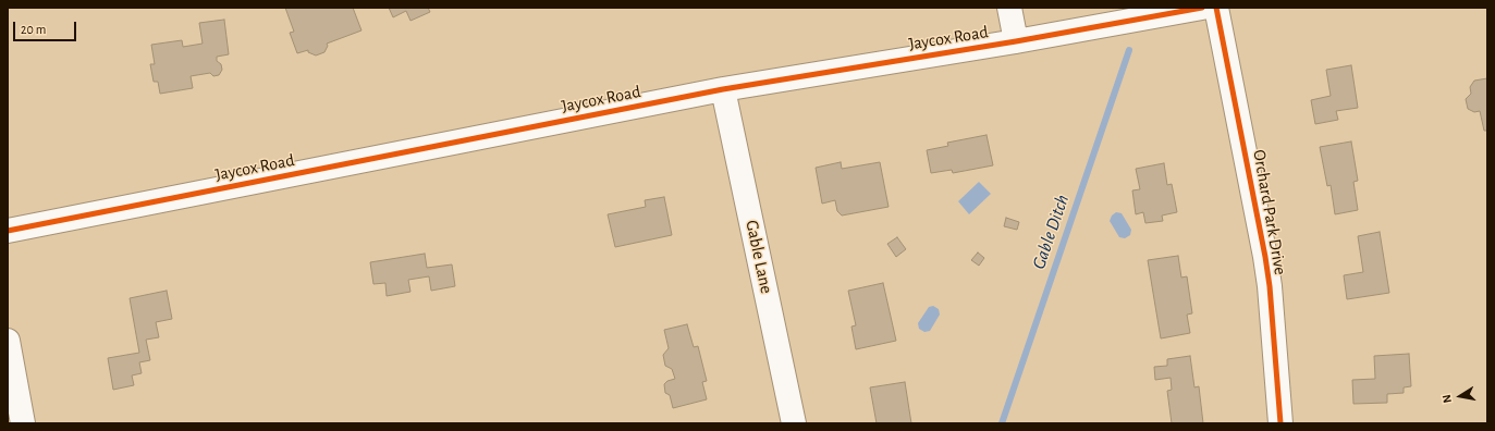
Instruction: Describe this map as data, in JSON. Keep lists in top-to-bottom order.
{
  "streets": {
    "street": ["Jaycox Road", "Orchard Park Drive", "Gable Lane"]
  },
  "crossings": [
    ["Jaycox Road", "Gable Lane"]
  ],
  "water": ["Gable Ditch"],
  "scale_bar": "20 m",
  "north": "left"
}
